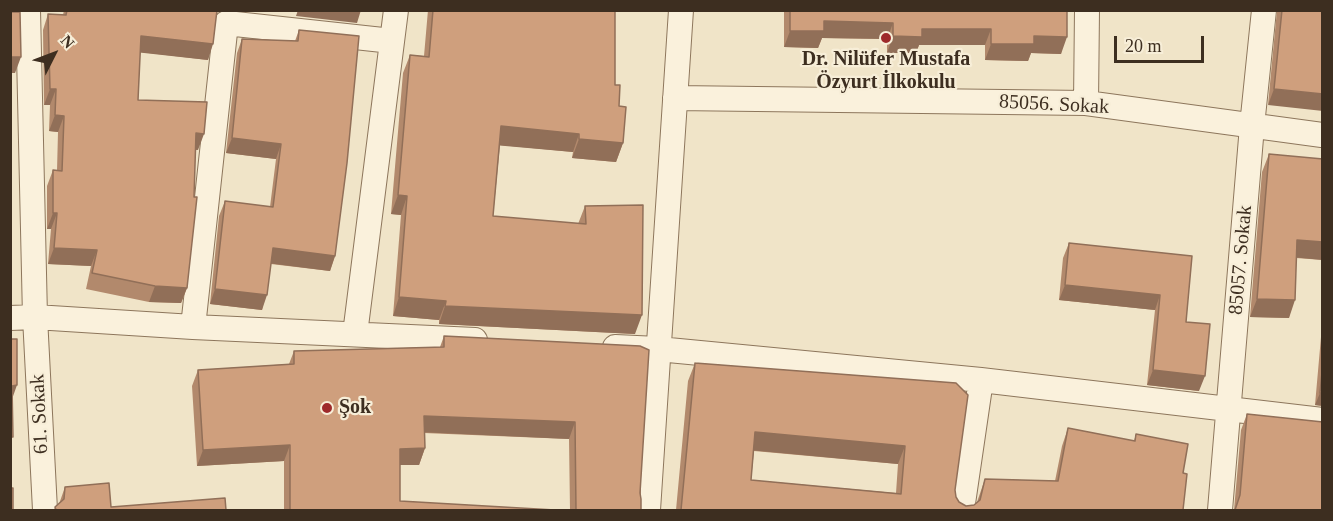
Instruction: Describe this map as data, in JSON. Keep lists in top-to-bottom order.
{
  "streets": {
    "street": ["85056. Sokak", "85057. Sokak", "61. Sokak"]
  },
  "crossings": [
    ["85056. Sokak", "85057. Sokak"]
  ],
  "places": ["Dr. Nilüfer Mustafa Özyurt İlkokulu", "Şok"],
  "scale_bar": "20 m",
  "north": "top right"
}
